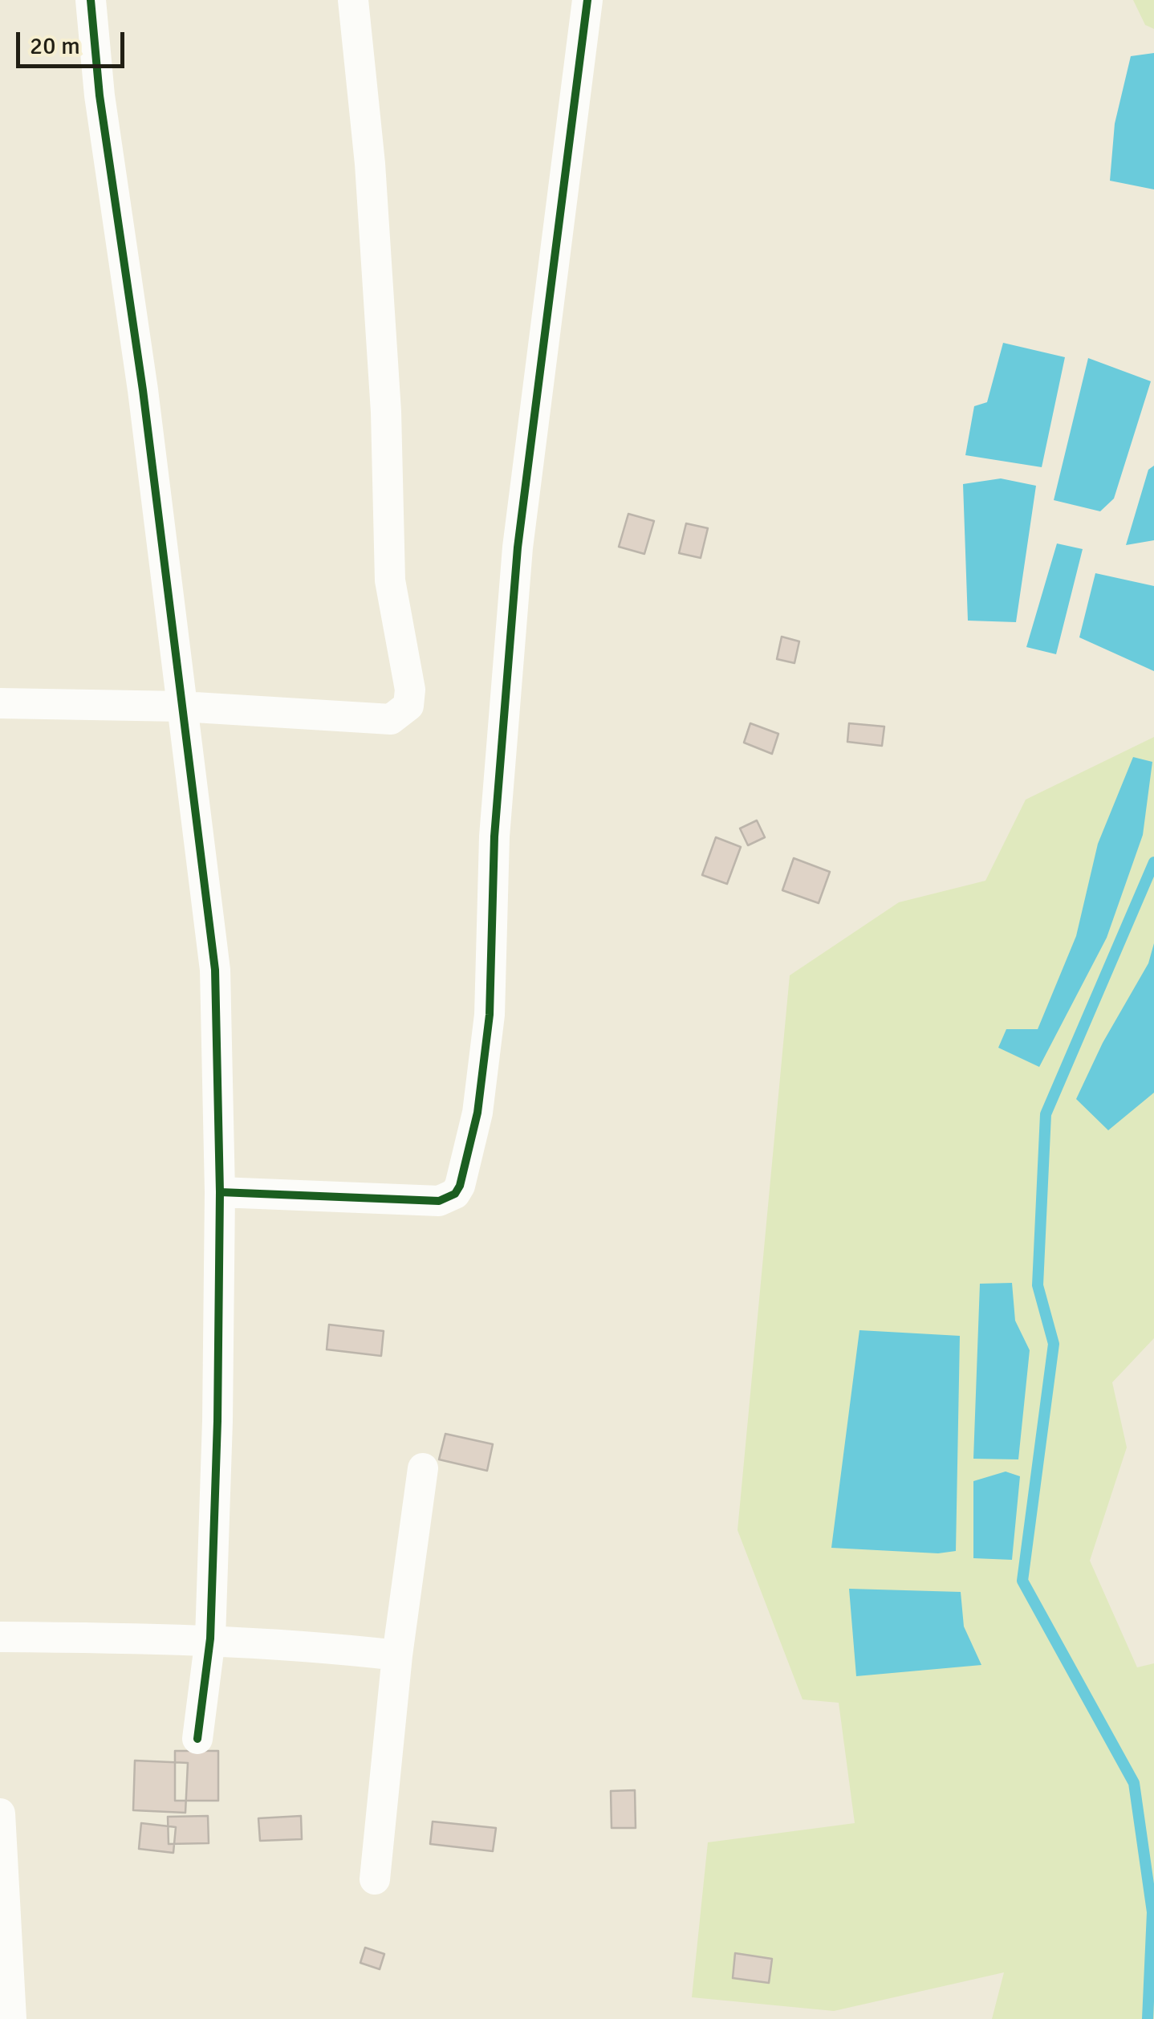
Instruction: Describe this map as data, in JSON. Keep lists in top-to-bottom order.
{
  "scale_bar": "20 m"
}
